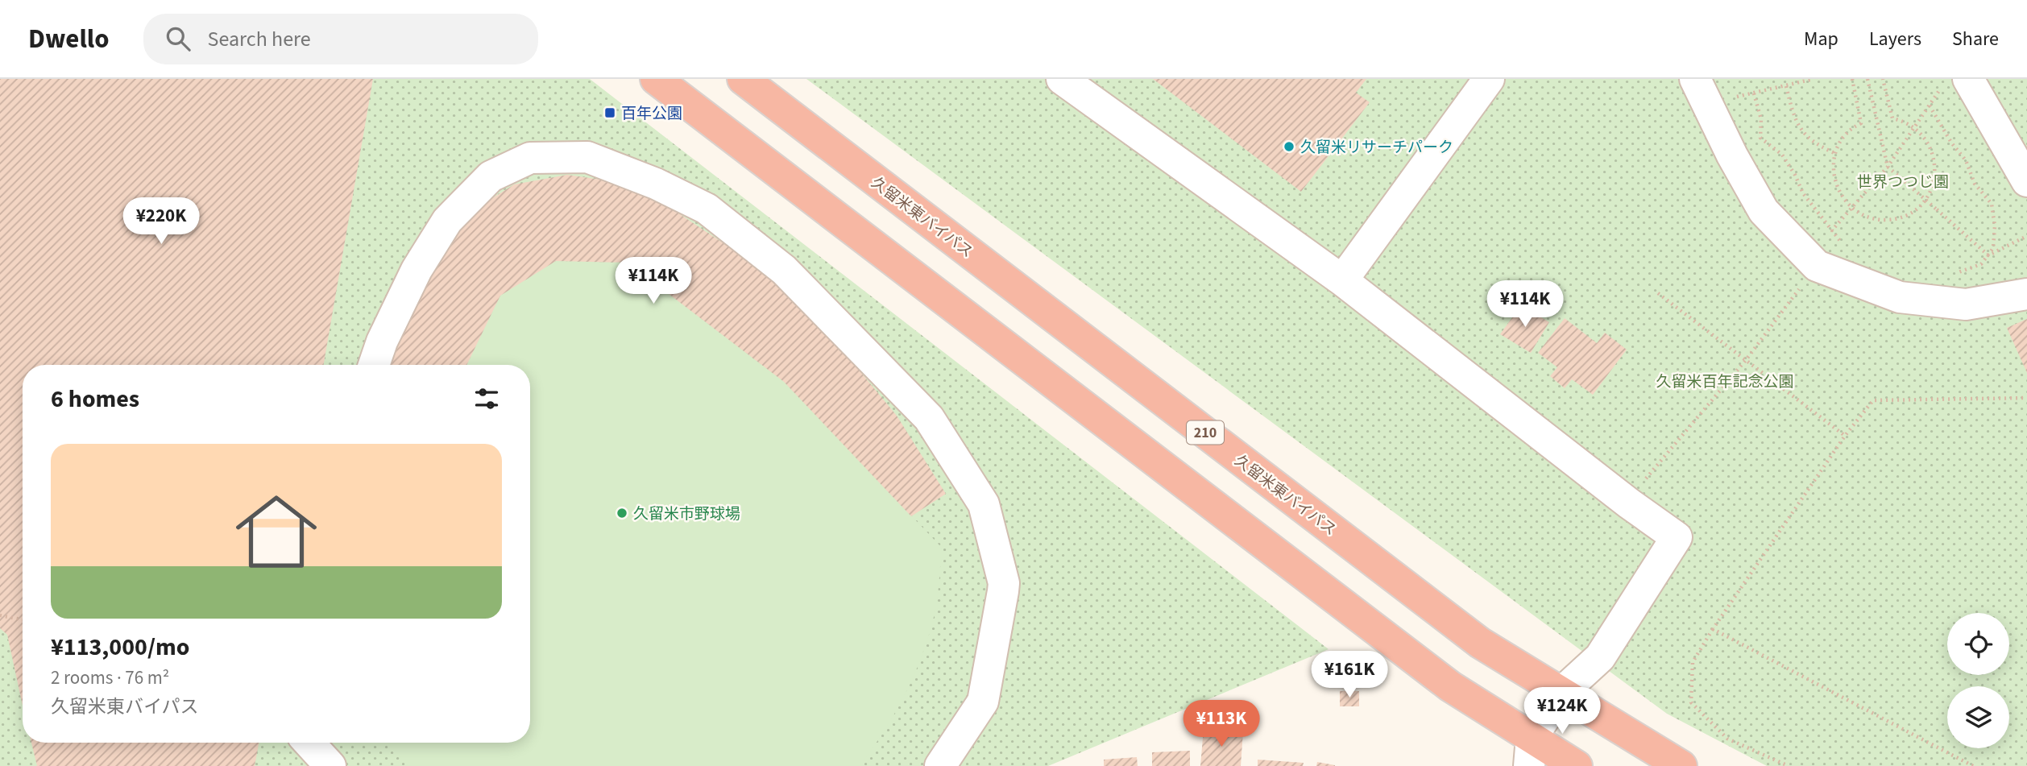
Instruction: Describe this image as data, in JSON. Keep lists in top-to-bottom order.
{
  "streets": {
    "highway": ["久留米東バイパス", "210"]
  },
  "parks": ["世界つつじ園", "久留米百年記念公園"],
  "places": {
    "transit": ["百年公園"],
    "other": ["久留米リサーチパーク", "久留米市野球場"]
  },
  "page": {
    "header": "Dwello",
    "search": "Search here",
    "nav": ["Map", "Layers", "Share"],
    "price": [
      "¥220K",
      "¥114K",
      "¥114K",
      "¥161K",
      "¥124K",
      "¥113K"
    ],
    "heading": "6 homes",
    "list": [
      {
        "name": "¥113,000/mo",
        "note": "2 rooms · 76 m² · 久留米東バイパス"
      }
    ]
  }
}
